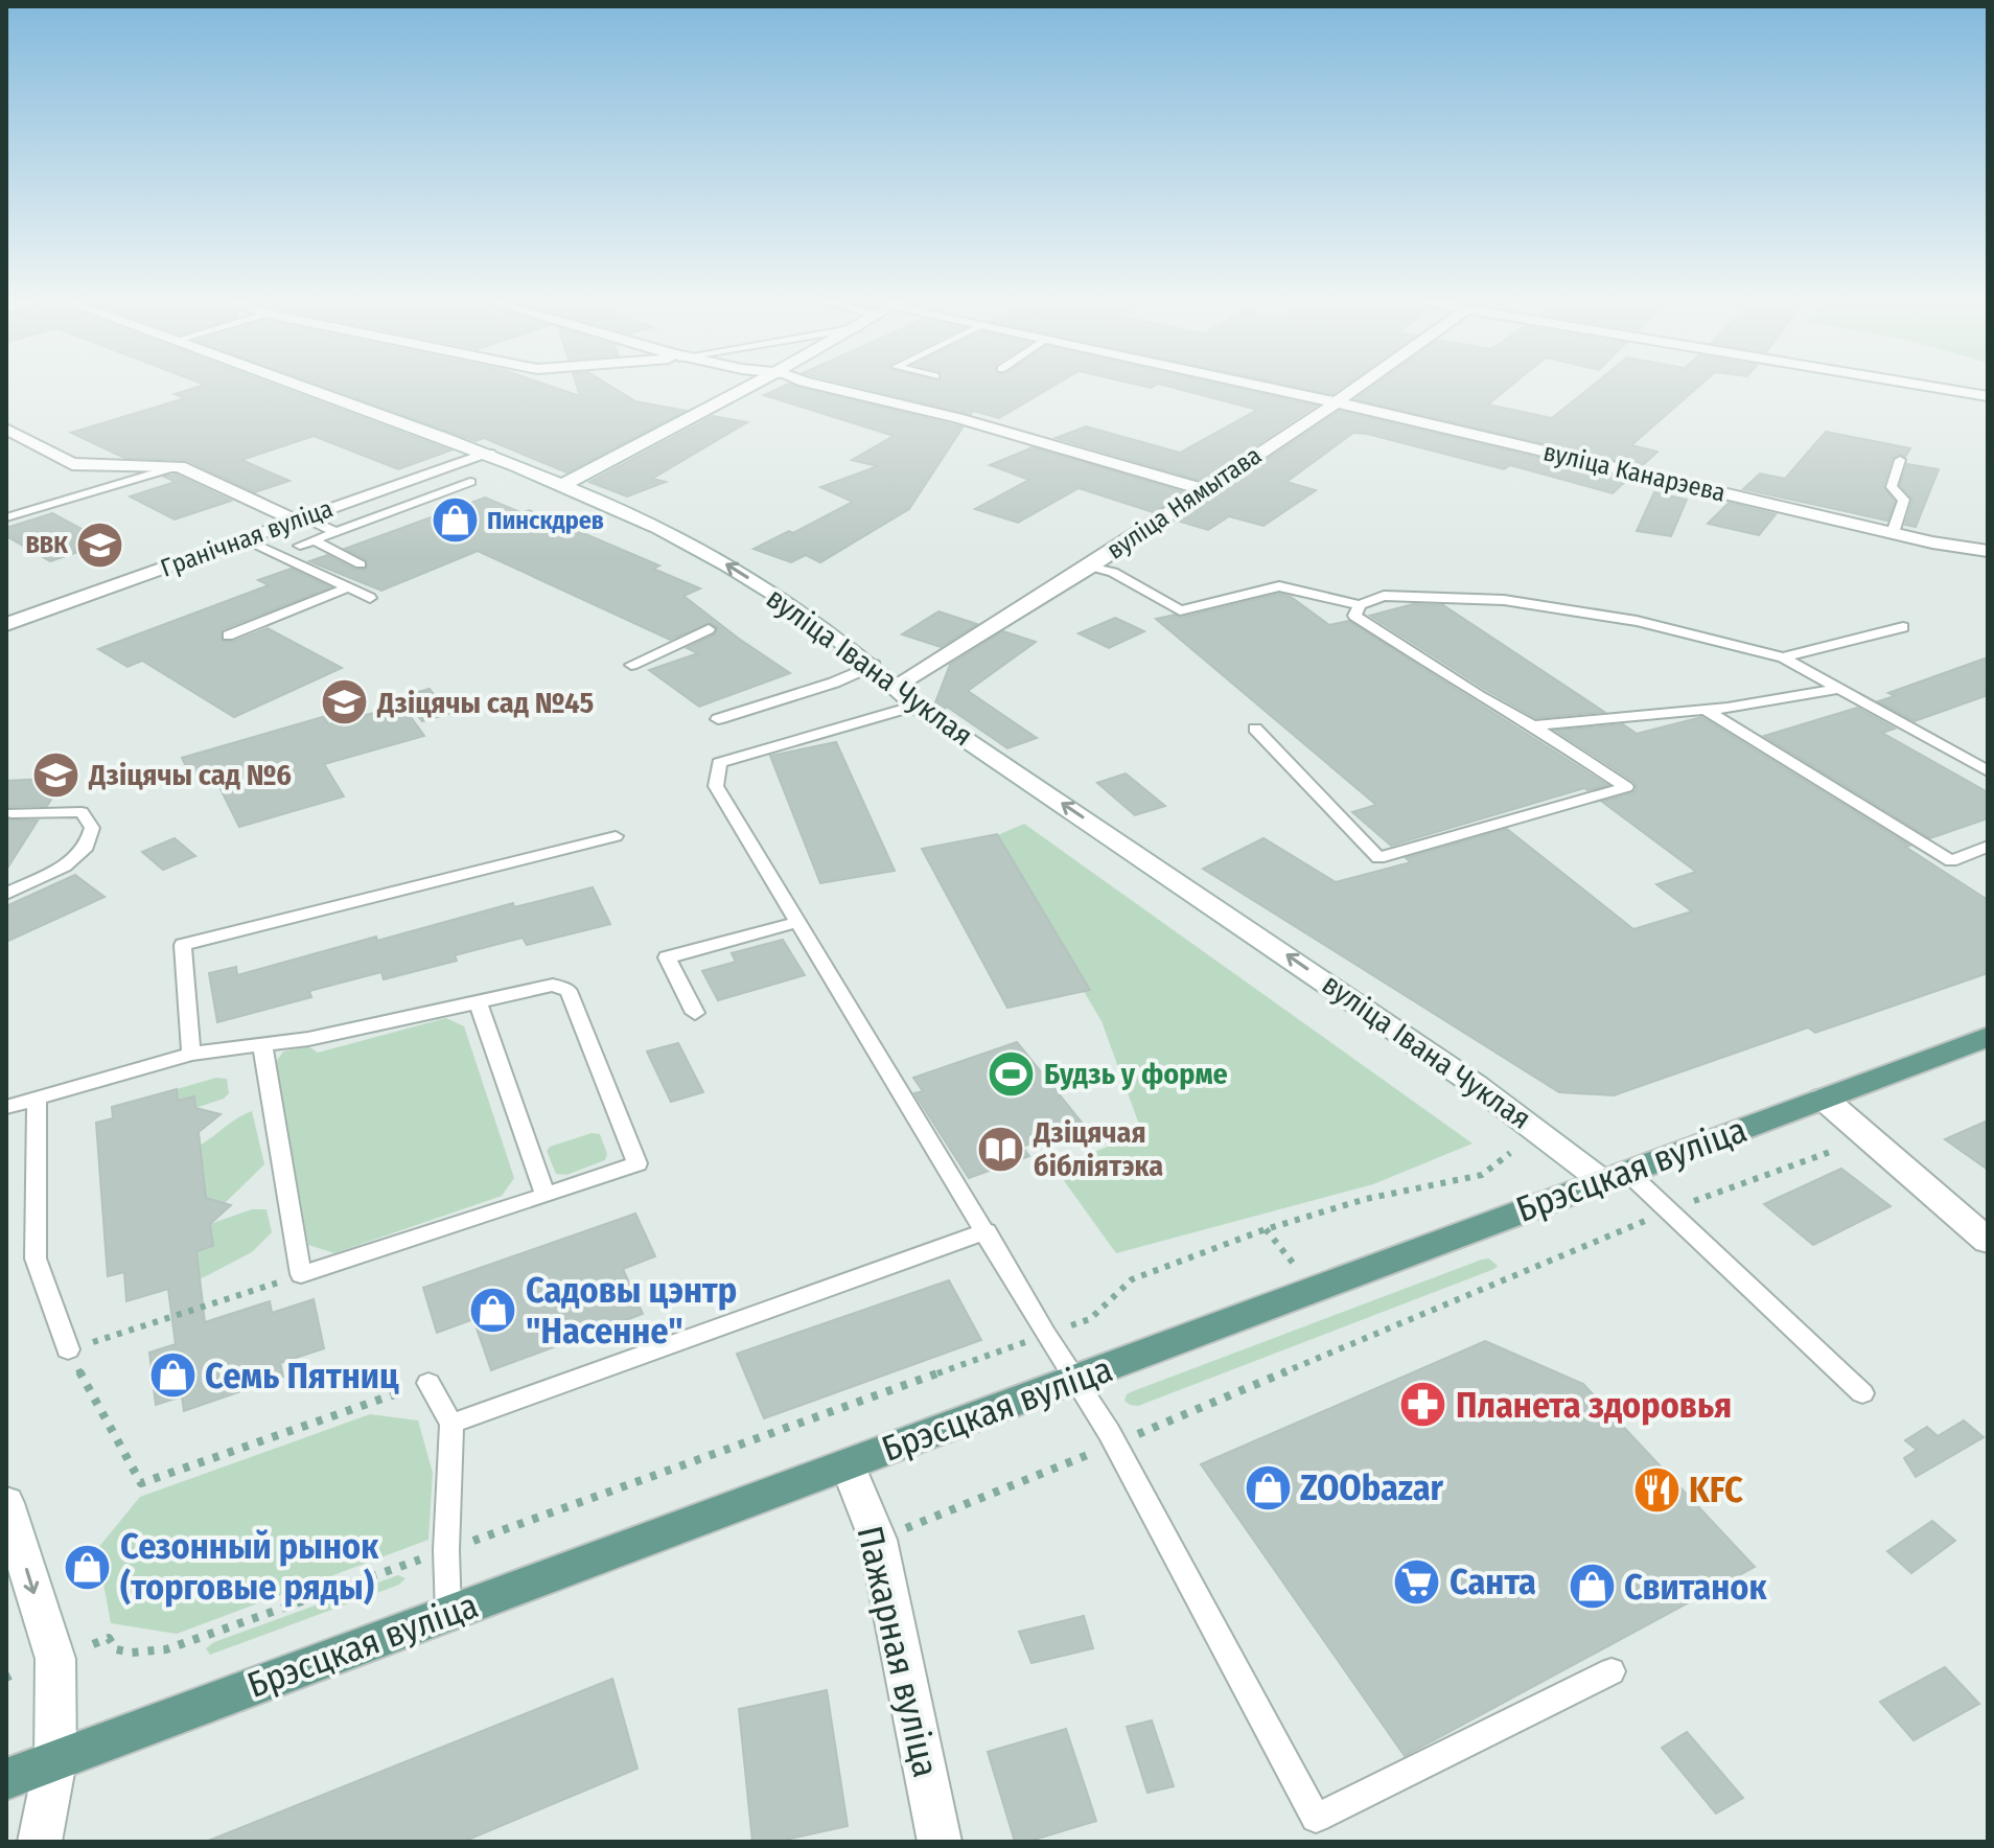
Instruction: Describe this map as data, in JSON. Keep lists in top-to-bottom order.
{
  "streets": {
    "main road": ["Брэсцкая вуліца"],
    "street": [
      "вуліца Канарэева",
      "вуліца Нямытава",
      "Гранічная вуліца",
      "вуліца Івана Чуклая",
      "Пажарная вуліца"
    ]
  },
  "crossings": [
    ["вуліца Канарэева", "вуліца Нямытава"],
    ["вуліца Нямытава", "вуліца Івана Чуклая"],
    ["Гранічная вуліца", "вуліца Івана Чуклая"],
    ["вуліца Івана Чуклая", "Брэсцкая вуліца"],
    ["Брэсцкая вуліца", "Пажарная вуліца"]
  ],
  "one_way": ["вуліца Івана Чуклая"],
  "places": {
    "shop": [
      "Пинскдрев",
      "Садовы цэнтр \"Насенне\"",
      "Семь Пятниц",
      "ZOObazar",
      "Сезонный рынок (торговые ряды)",
      "Свитанок"
    ],
    "school or university": ["ВВК", "Дзіцячы сад №45", "Дзіцячы сад №6"],
    "sports": ["Будзь у форме"],
    "library": ["Дзіцячая бібліятэка"],
    "pharmacy": ["Планета здоровья"],
    "restaurant": ["KFC"],
    "supermarket": ["Санта"]
  }
}
